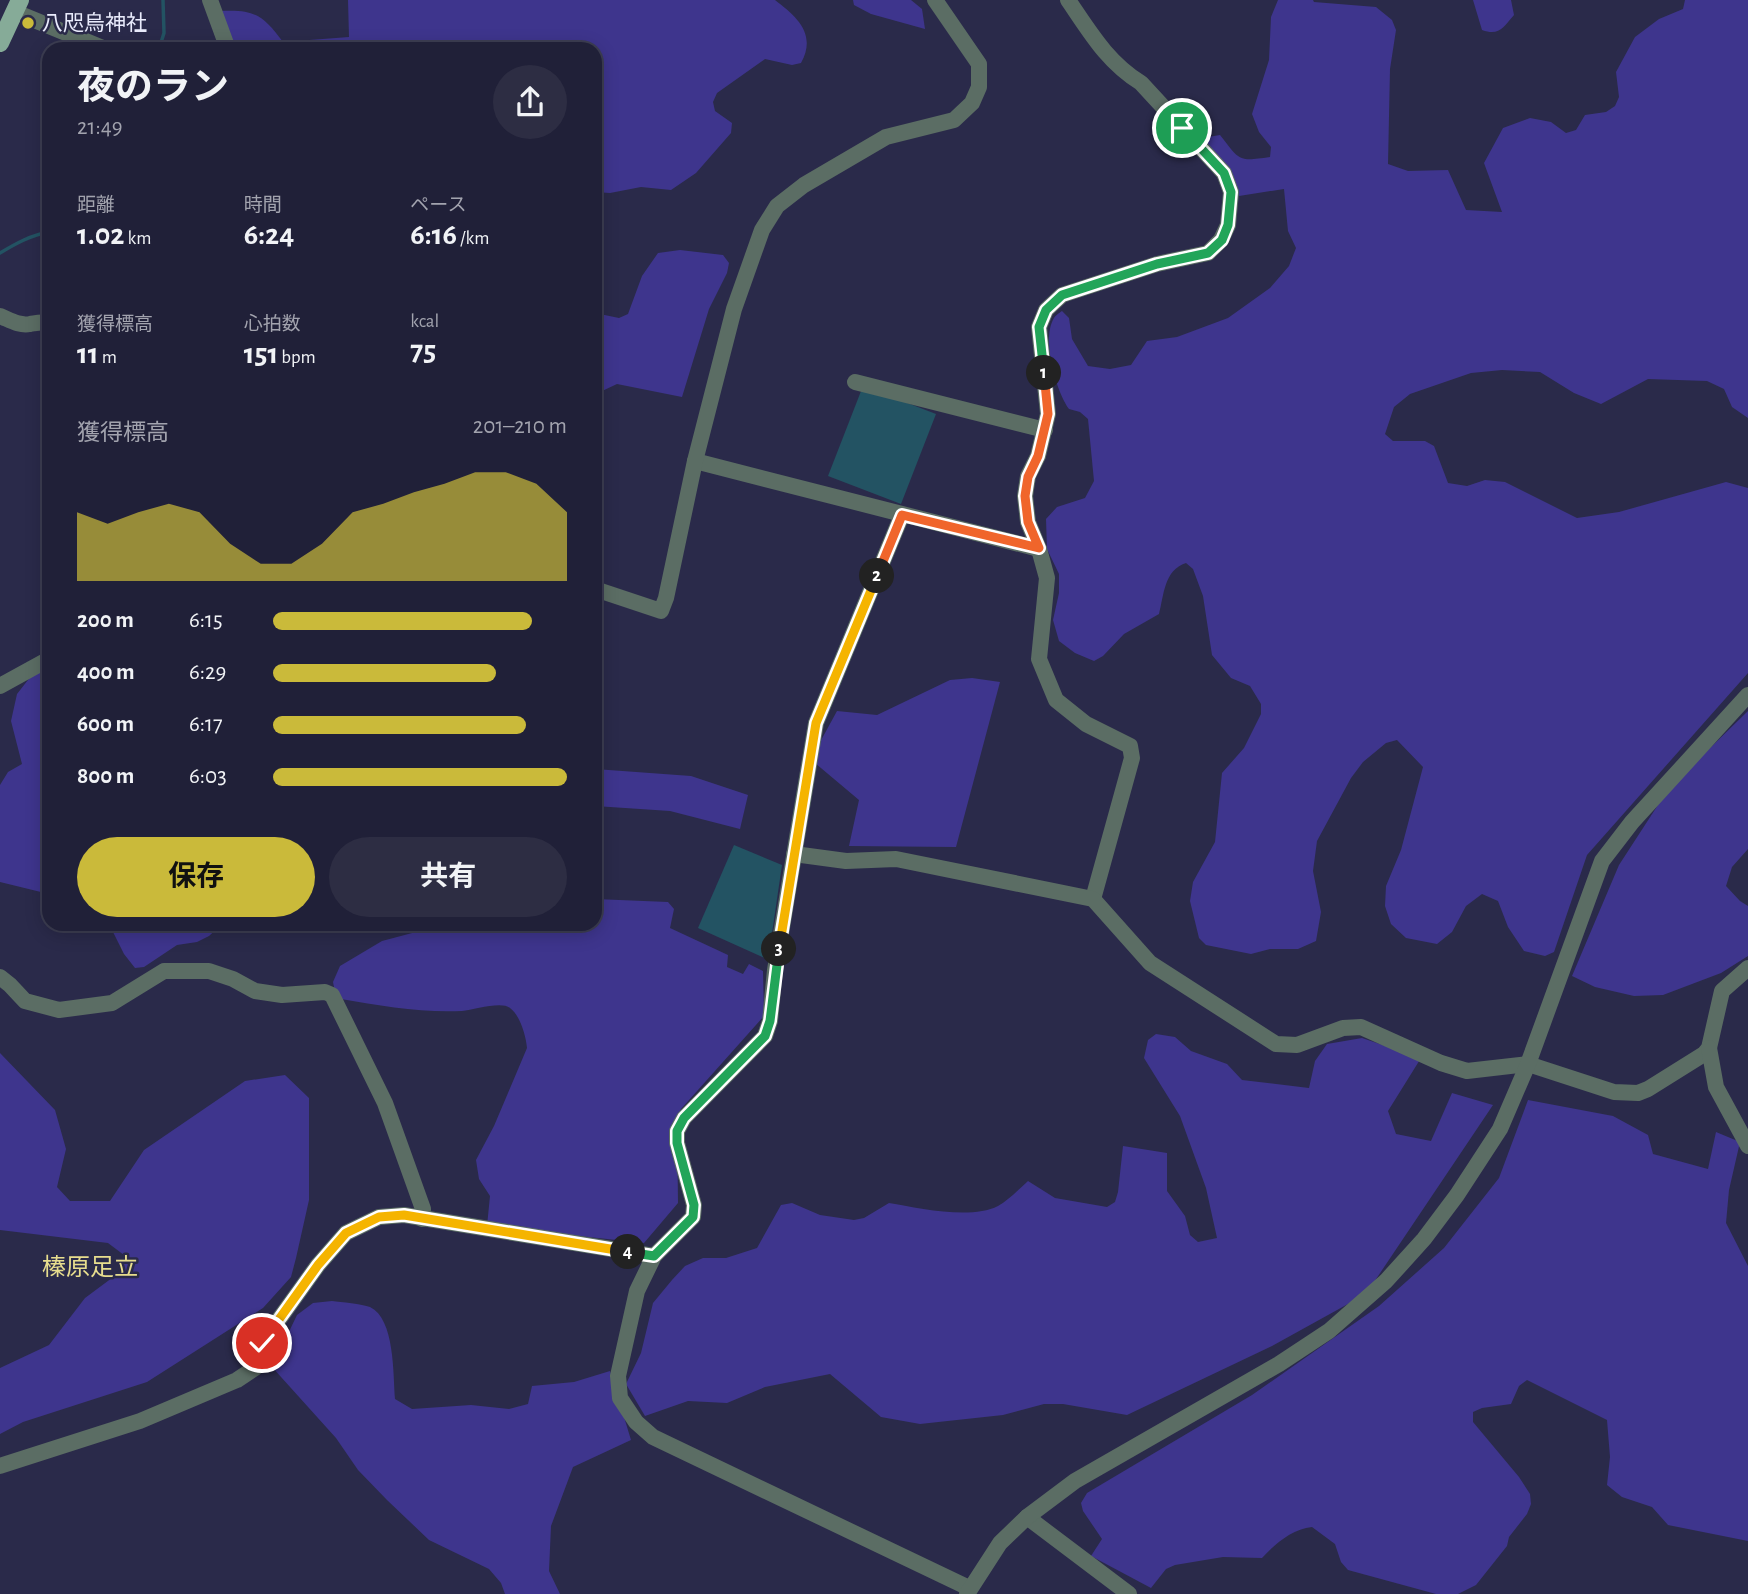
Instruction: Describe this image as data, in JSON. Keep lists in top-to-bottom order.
{
  "districts": ["榛原足立"],
  "places": ["八咫烏神社"],
  "page": {
    "heading": ["夜のラン", "21:49"],
    "stats": [
      ["距離", "1.02 km"],
      ["時間", "6:24"],
      ["ペース", "6:16 /km"],
      ["獲得標高", "11 m"],
      ["心拍数", "151 bpm"],
      ["kcal", "75"]
    ],
    "pins": [
      "1",
      "2",
      "3",
      "4"
    ],
    "chart": ["獲得標高", "201–210 m"],
    "list": [
      {
        "name": "200 m",
        "note": "6:15"
      },
      {
        "name": "400 m",
        "note": "6:29"
      },
      {
        "name": "600 m",
        "note": "6:17"
      },
      {
        "name": "800 m",
        "note": "6:03"
      }
    ],
    "buttons": ["保存", "共有"]
  }
}
